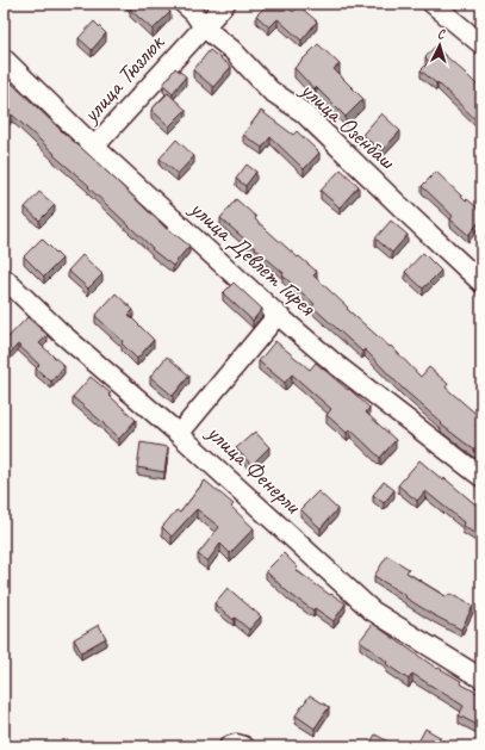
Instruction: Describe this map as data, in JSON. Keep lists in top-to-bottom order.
{
  "streets": {
    "street": [
      "улица Тюзлюк",
      "улица Озенбаш",
      "улица Девлет Гирея",
      "улица Фенерли"
    ]
  },
  "crossings": [
    ["улица Тюзлюк", "улица Озенбаш"],
    ["улица Тюзлюк", "улица Девлет Гирея"]
  ],
  "north": "top"
}
